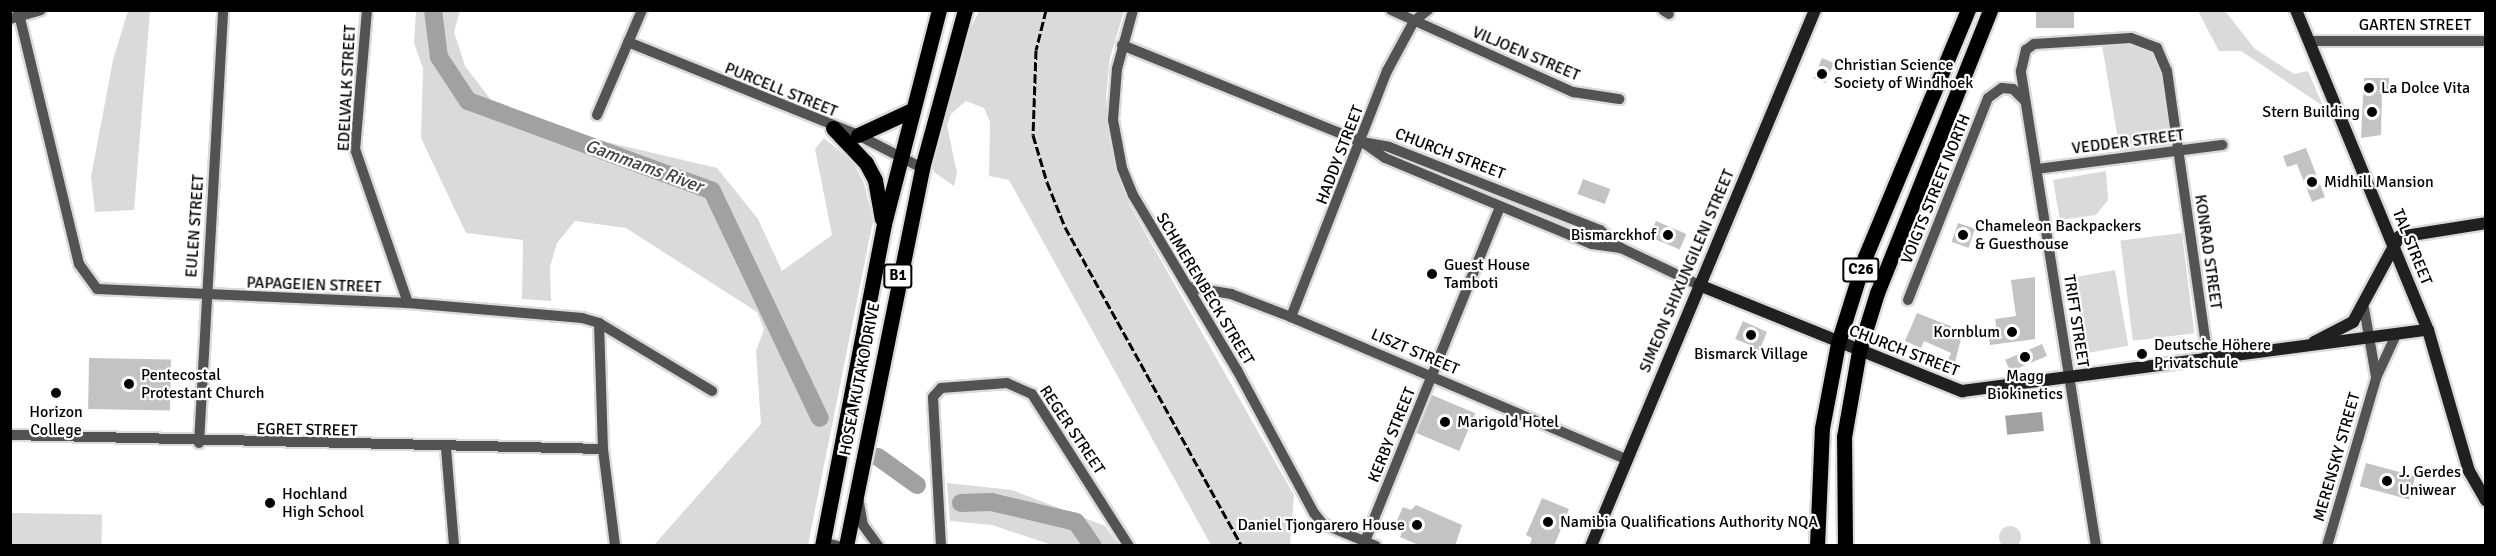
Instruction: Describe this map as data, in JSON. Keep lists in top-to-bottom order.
{
  "streets": {
    "main road": ["C26", "B1", "HOSEA KUTAKO DRIVE"],
    "street": [
      "GARTEN STREET",
      "VILJOEN STREET",
      "EDELVALK STREET",
      "PURCELL STREET",
      "VEDDER STREET",
      "CHURCH STREET",
      "HADDY STREET",
      "VOIGTS STREET NORTH",
      "EULEN STREET",
      "TAL STREET",
      "KONRAD STREET",
      "SIMEON SHIXUNGILENI STREET",
      "PAPAGEIEN STREET",
      "SCHMERENBECK STREET",
      "TRIFT STREET",
      "LISZT STREET",
      "EGRET STREET",
      "REGER STREET",
      "KERBY STREET",
      "MERENSKY STREET"
    ]
  },
  "crossings": [
    ["GARTEN STREET", "TAL STREET"],
    ["VILJOEN STREET", "HADDY STREET"],
    ["EDELVALK STREET", "PAPAGEIEN STREET"],
    ["PURCELL STREET", "HOSEA KUTAKO DRIVE"],
    ["VEDDER STREET", "KONRAD STREET"],
    ["VEDDER STREET", "TRIFT STREET"],
    ["CHURCH STREET", "HADDY STREET"],
    ["CHURCH STREET", "TAL STREET"],
    ["CHURCH STREET", "KONRAD STREET"],
    ["CHURCH STREET", "C26"],
    ["CHURCH STREET", "SIMEON SHIXUNGILENI STREET"],
    ["CHURCH STREET", "SCHMERENBECK STREET"],
    ["CHURCH STREET", "TRIFT STREET"],
    ["CHURCH STREET", "KERBY STREET"],
    ["CHURCH STREET", "MERENSKY STREET"],
    ["HADDY STREET", "LISZT STREET"],
    ["VOIGTS STREET NORTH", "KONRAD STREET"],
    ["VOIGTS STREET NORTH", "TRIFT STREET"],
    ["EULEN STREET", "PAPAGEIEN STREET"],
    ["EULEN STREET", "EGRET STREET"],
    ["KONRAD STREET", "TRIFT STREET"],
    ["SIMEON SHIXUNGILENI STREET", "LISZT STREET"],
    ["SCHMERENBECK STREET", "LISZT STREET"],
    ["SCHMERENBECK STREET", "KERBY STREET"],
    ["LISZT STREET", "KERBY STREET"]
  ],
  "water": ["Gammams River"],
  "places": [
    "Christian Science Society of Windhoek",
    "La Dolce Vita",
    "Stern Building",
    "Midhill Mansion",
    "Bismarckhof",
    "Chameleon Backpackers & Guesthouse",
    "Guest House Tamboti",
    "Kornblum",
    "Bismarck Village",
    "Deutsche Höhere Privatschule",
    "Magg Biokinetics",
    "Pentecostal Protestant Church",
    "Horizon College",
    "Marigold Hotel",
    "J. Gerdes Uniwear",
    "Hochland High School",
    "Namibia Qualifications Authority NQA",
    "Daniel Tjongarero House"
  ]
}
